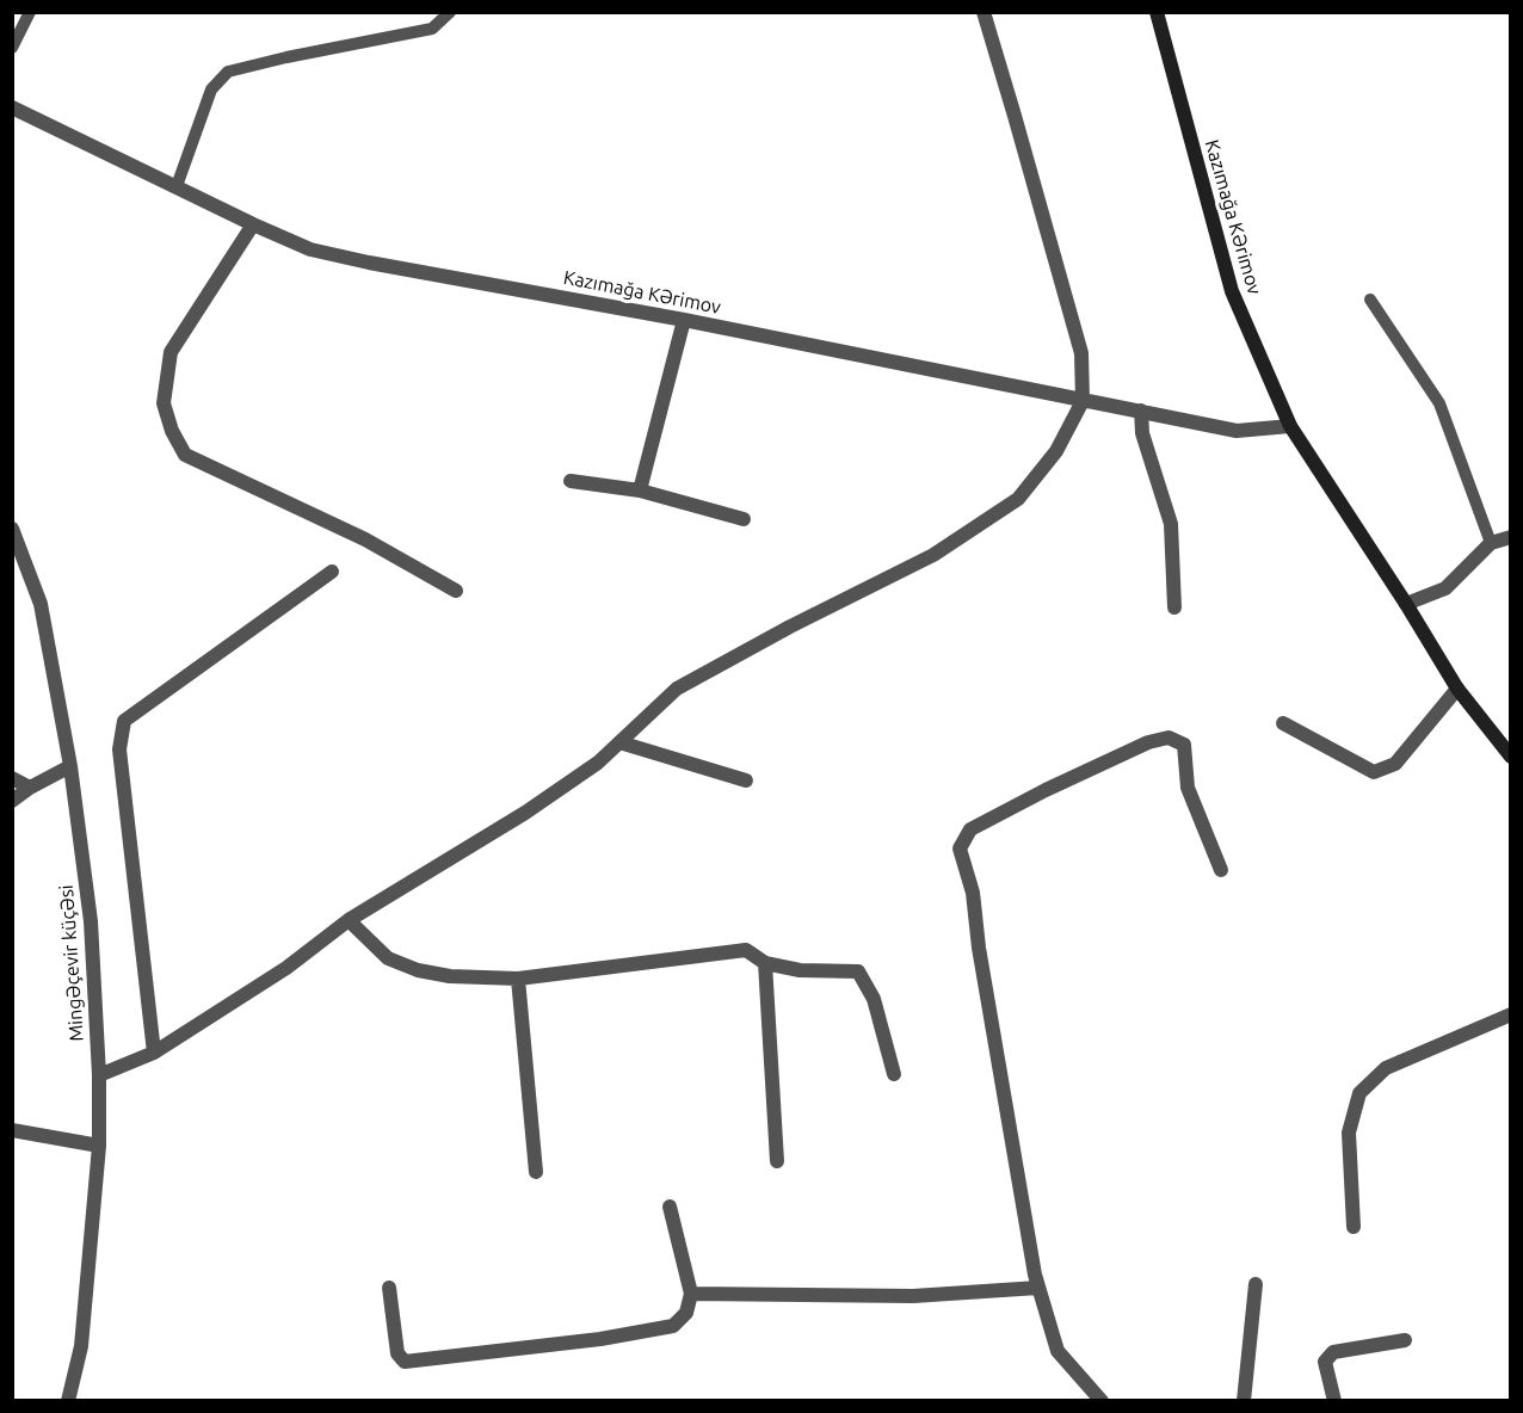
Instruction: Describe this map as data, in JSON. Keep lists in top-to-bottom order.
{
  "streets": {
    "street": ["Kazımağa Kərimov", "Mingəçevir küçəsi"]
  }
}
